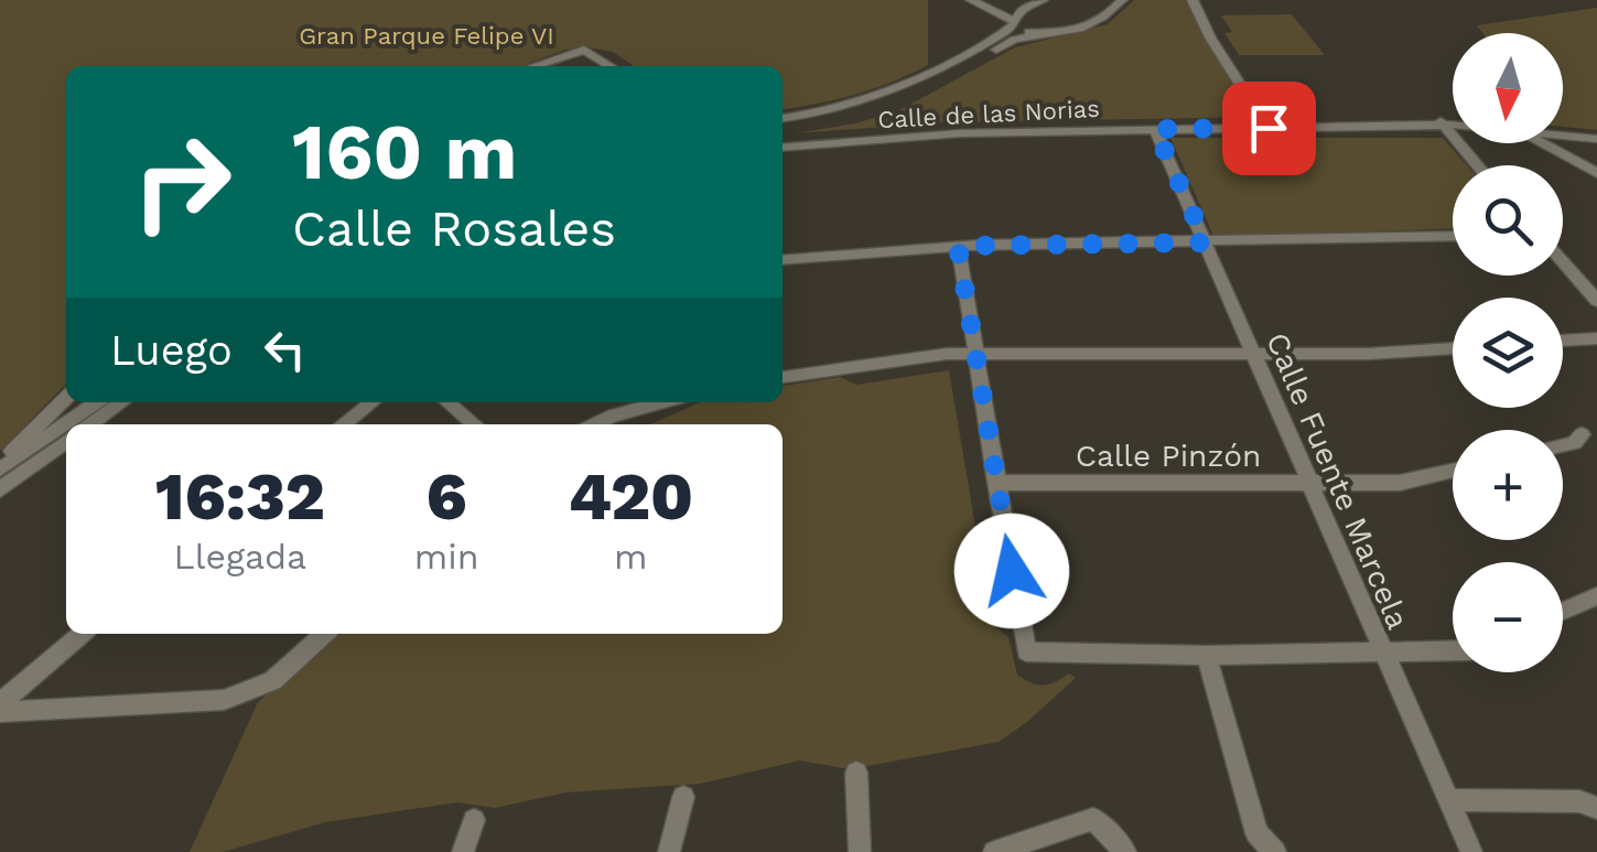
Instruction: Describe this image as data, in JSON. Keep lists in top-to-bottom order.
{
  "streets": {
    "street": ["Calle de las Norias", "Calle Pinzón", "Calle Fuente Marcela"]
  },
  "crossings": [
    ["Calle de las Norias", "Calle Fuente Marcela"],
    ["Calle Pinzón", "Calle Fuente Marcela"]
  ],
  "parks": ["Gran Parque Felipe VI"],
  "north": "bottom",
  "page": {
    "map_buttons": ["+", "−"],
    "turn": ["160 m", "Calle Rosales"],
    "then": "Luego",
    "eta": [
      "16:32",
      "Llegada",
      "6",
      "min",
      "420",
      "m"
    ]
  }
}
